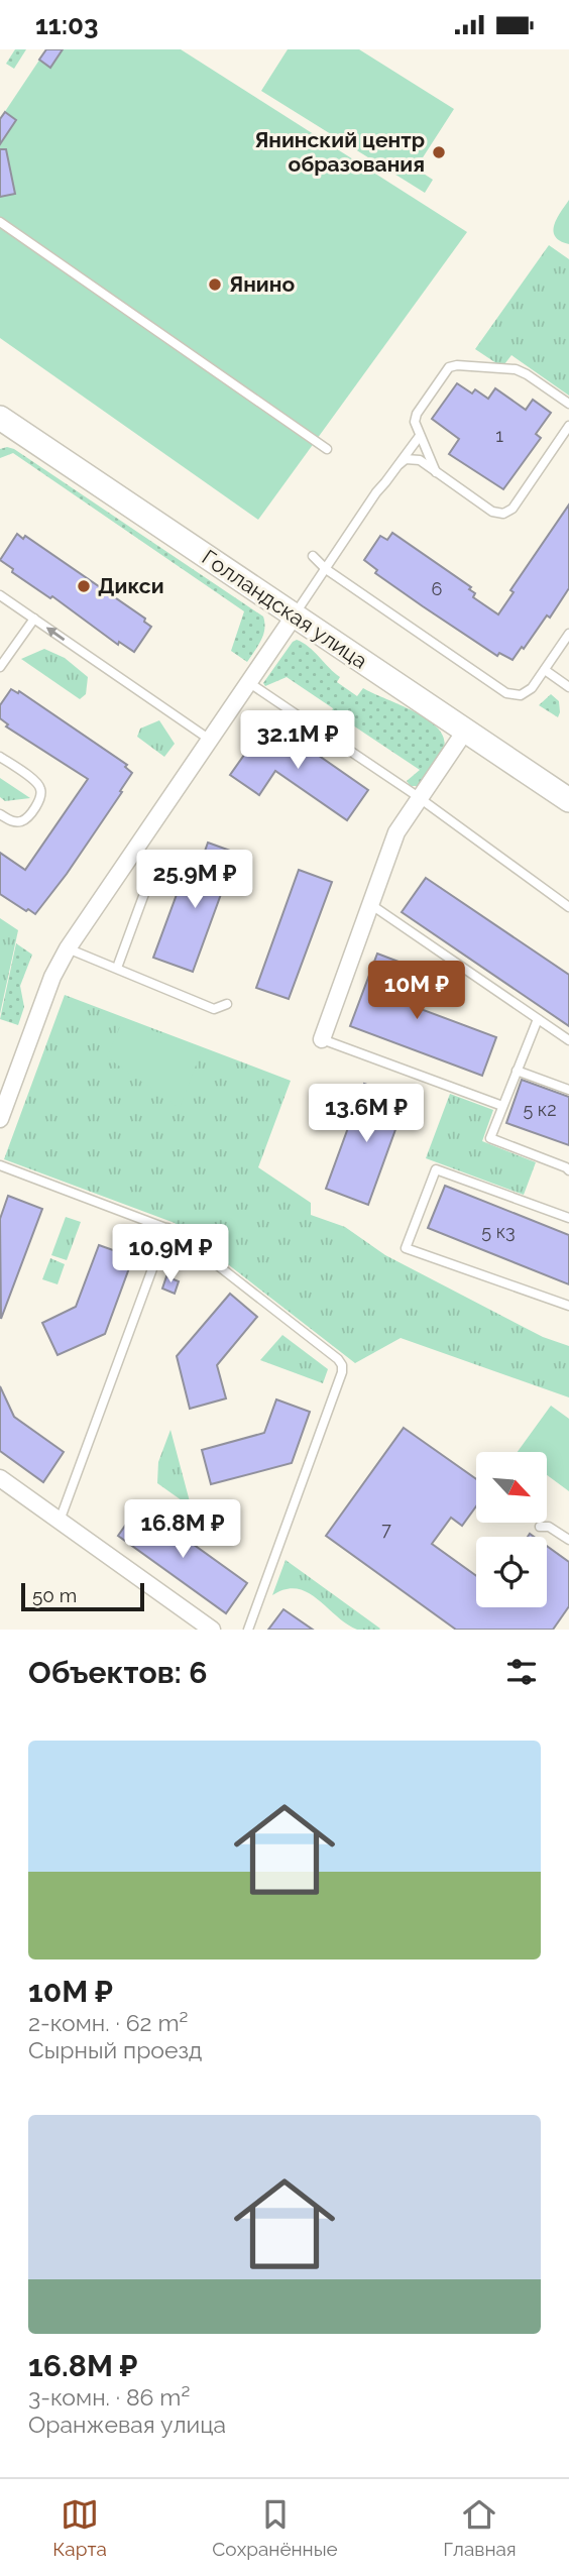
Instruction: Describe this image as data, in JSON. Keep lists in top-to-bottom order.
{
  "streets": {
    "street": ["Голландская улица"]
  },
  "places": ["Янинский центр образования", "Янино", "Дикси"],
  "house_numbers": [
    "1",
    "6",
    "5 к2",
    "5 к3",
    "7"
  ],
  "scale_bar": "50 m",
  "north": "bottom right",
  "page": {
    "status": "11:03",
    "price": [
      "32.1M ₽",
      "25.9M ₽",
      "10M ₽",
      "13.6M ₽",
      "10.9M ₽",
      "16.8M ₽"
    ],
    "scale": "50 m",
    "heading": "Объектов: 6",
    "list": [
      {
        "name": "10M ₽",
        "note": "2-комн. · 62 m² · Сырный проезд"
      },
      {
        "name": "16.8M ₽",
        "note": "3-комн. · 86 m² · Оранжевая улица"
      }
    ],
    "tabs": ["Карта", "Сохранённые", "Главная"]
  }
}
